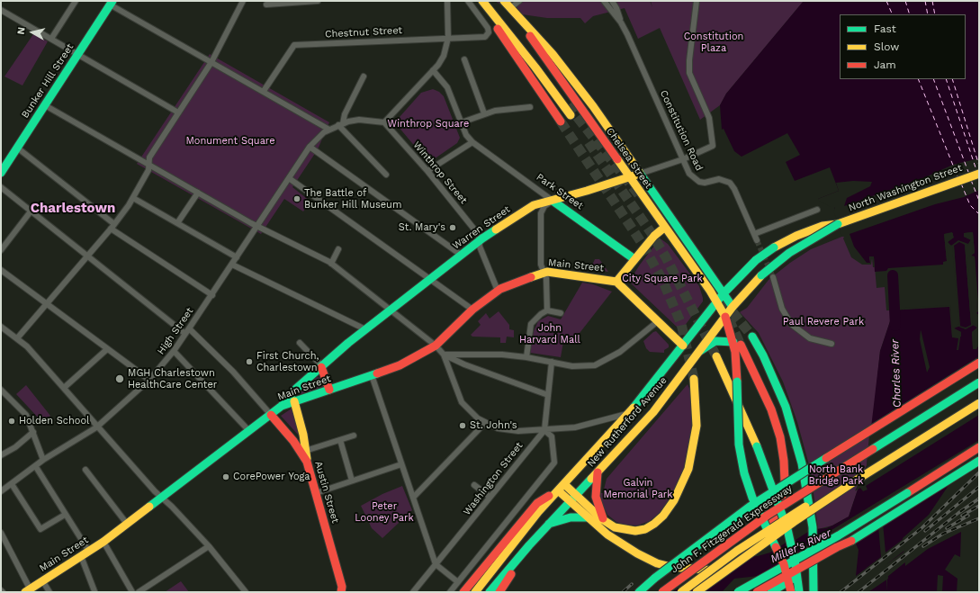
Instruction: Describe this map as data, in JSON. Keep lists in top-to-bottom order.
{
  "streets": {
    "main road": [
      "Bunker Hill Street",
      "Chelsea Street",
      "North Washington Street",
      "Park Street",
      "Warren Street",
      "Main Street",
      "New Rutherford Avenue",
      "Austin Street",
      "John F. Fitzgerald Expressway"
    ],
    "street": [
      "Chestnut Street",
      "Constitution Road",
      "Winthrop Street",
      "High Street",
      "Washington Street"
    ]
  },
  "crossings": [
    ["Constitution Road", "Warren Street"],
    ["Chelsea Street", "North Washington Street"],
    ["Chelsea Street", "Warren Street"],
    ["Chelsea Street", "New Rutherford Avenue"],
    ["Winthrop Street", "Warren Street"],
    ["Winthrop Street", "Main Street"],
    ["North Washington Street", "New Rutherford Avenue"],
    ["Park Street", "Warren Street"],
    ["Warren Street", "Main Street"],
    ["Main Street", "Austin Street"]
  ],
  "districts": ["Charlestown"],
  "water": ["Charles River", "Miller's River"],
  "parks": [
    "Constitution Plaza",
    "Winthrop Square",
    "Monument Square",
    "City Square Park",
    "Paul Revere Park",
    "John Harvard Mall",
    "North Bank Bridge Park",
    "Galvin Memorial Park",
    "Peter Looney Park"
  ],
  "places": [
    "The Battle of Bunker Hill Museum",
    "St. Mary's",
    "First Church, Charlestown",
    "MGH Charlestown HealthCare Center",
    "Holden School",
    "St. John's",
    "CorePower Yoga"
  ],
  "legend": ["Fast", "Slow", "Jam"],
  "north": "left"
}
